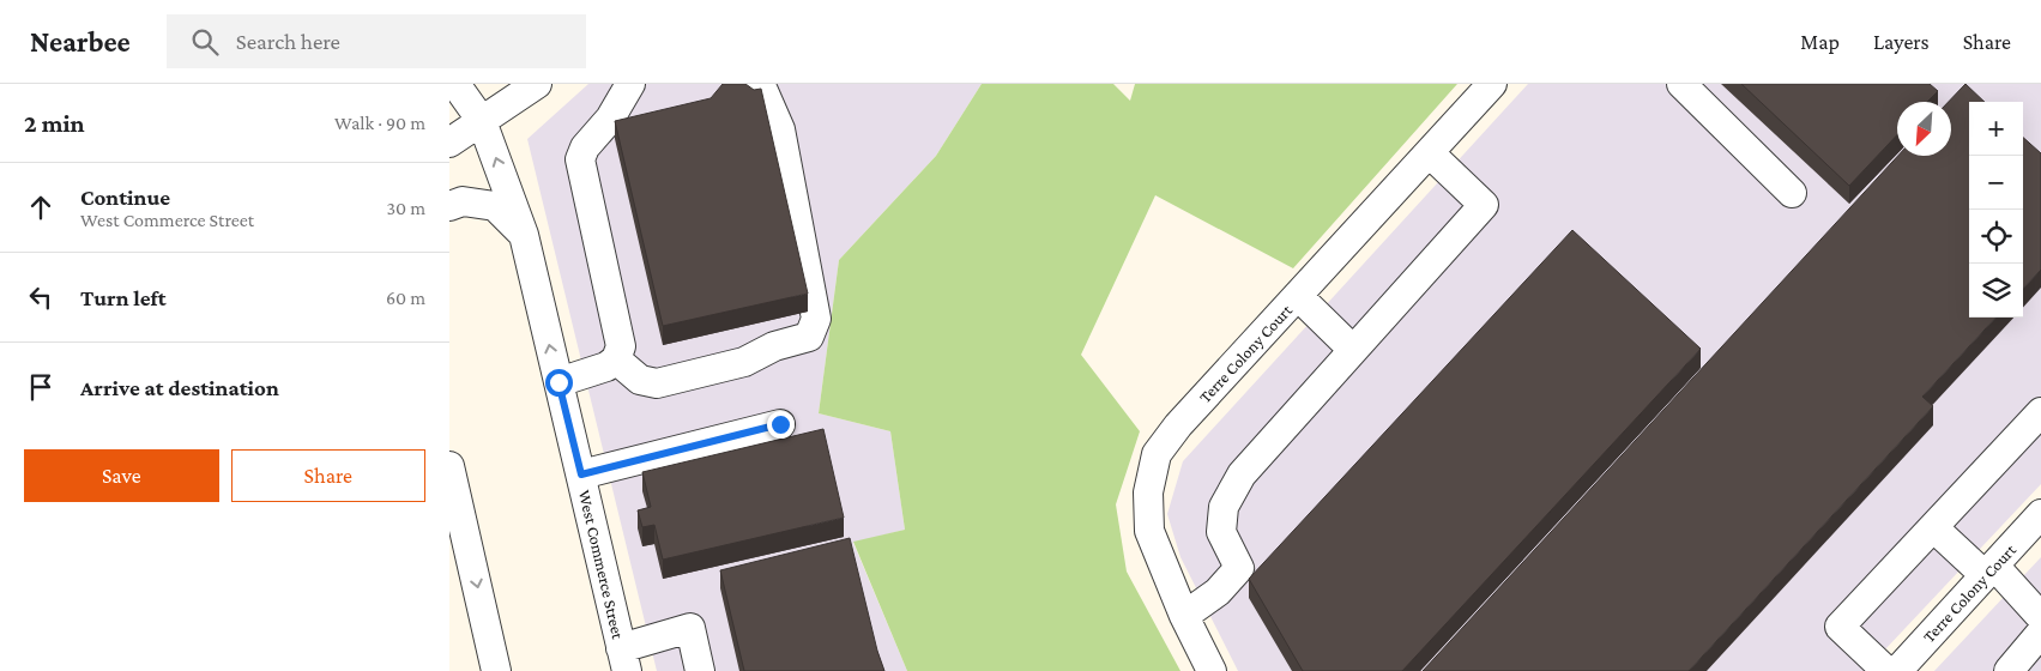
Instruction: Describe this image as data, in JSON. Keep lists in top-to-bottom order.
{
  "streets": {
    "street": ["Terre Colony Court", "West Commerce Street"]
  },
  "one_way": ["West Commerce Street"],
  "north": "bottom left",
  "page": {
    "header": "Nearbee",
    "search": "Search here",
    "nav": ["Map", "Layers", "Share"],
    "heading": ["2 min", "Walk · 90 m"],
    "map_buttons": ["+", "−"],
    "list": [
      ["Continue", "West Commerce Street", "30 m"],
      ["Turn left", "60 m"],
      "Arrive at destination"
    ],
    "buttons": ["Save", "Share"]
  }
}
